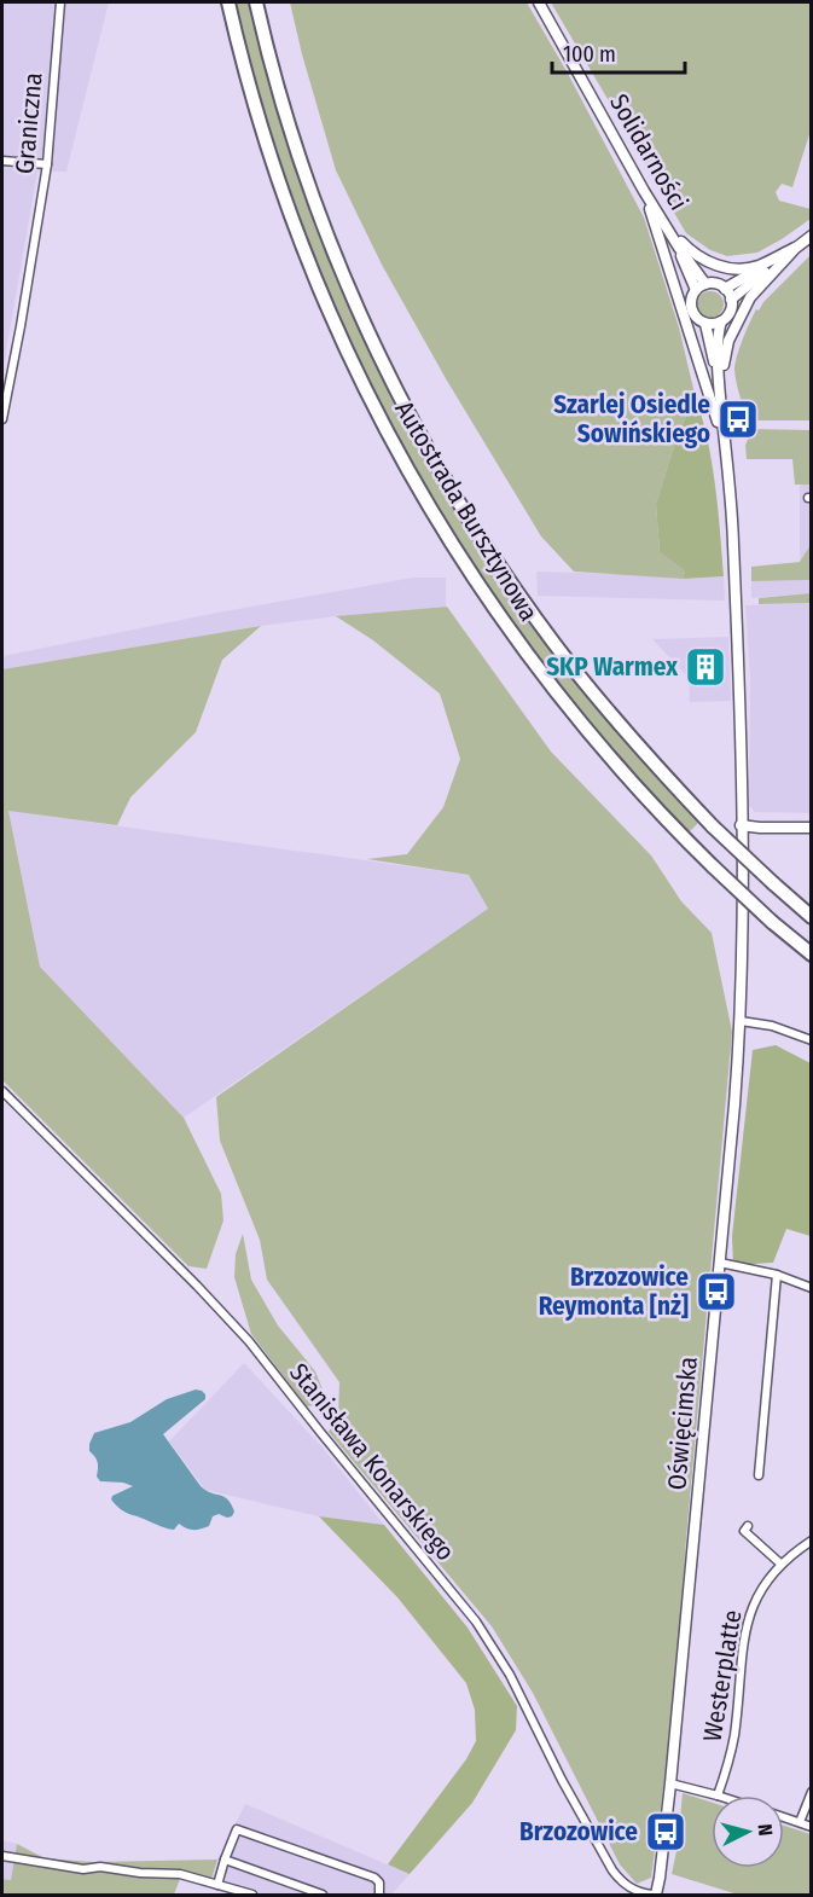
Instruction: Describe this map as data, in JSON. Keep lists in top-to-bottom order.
{
  "streets": {
    "highway": ["Autostrada Bursztynowa"],
    "street": [
      "Graniczna",
      "Solidarności",
      "Oświęcimska",
      "Stanisława Konarskiego",
      "Westerplatte"
    ]
  },
  "crossings": [
    ["Oświęcimska", "Stanisława Konarskiego"]
  ],
  "places": {
    "bus stop": ["Szarlej Osiedle Sowińskiego", "Brzozowice Reymonta [nż]", "Brzozowice"],
    "building": ["SKP Warmex"]
  },
  "scale_bar": "100 m",
  "north": "right"
}
